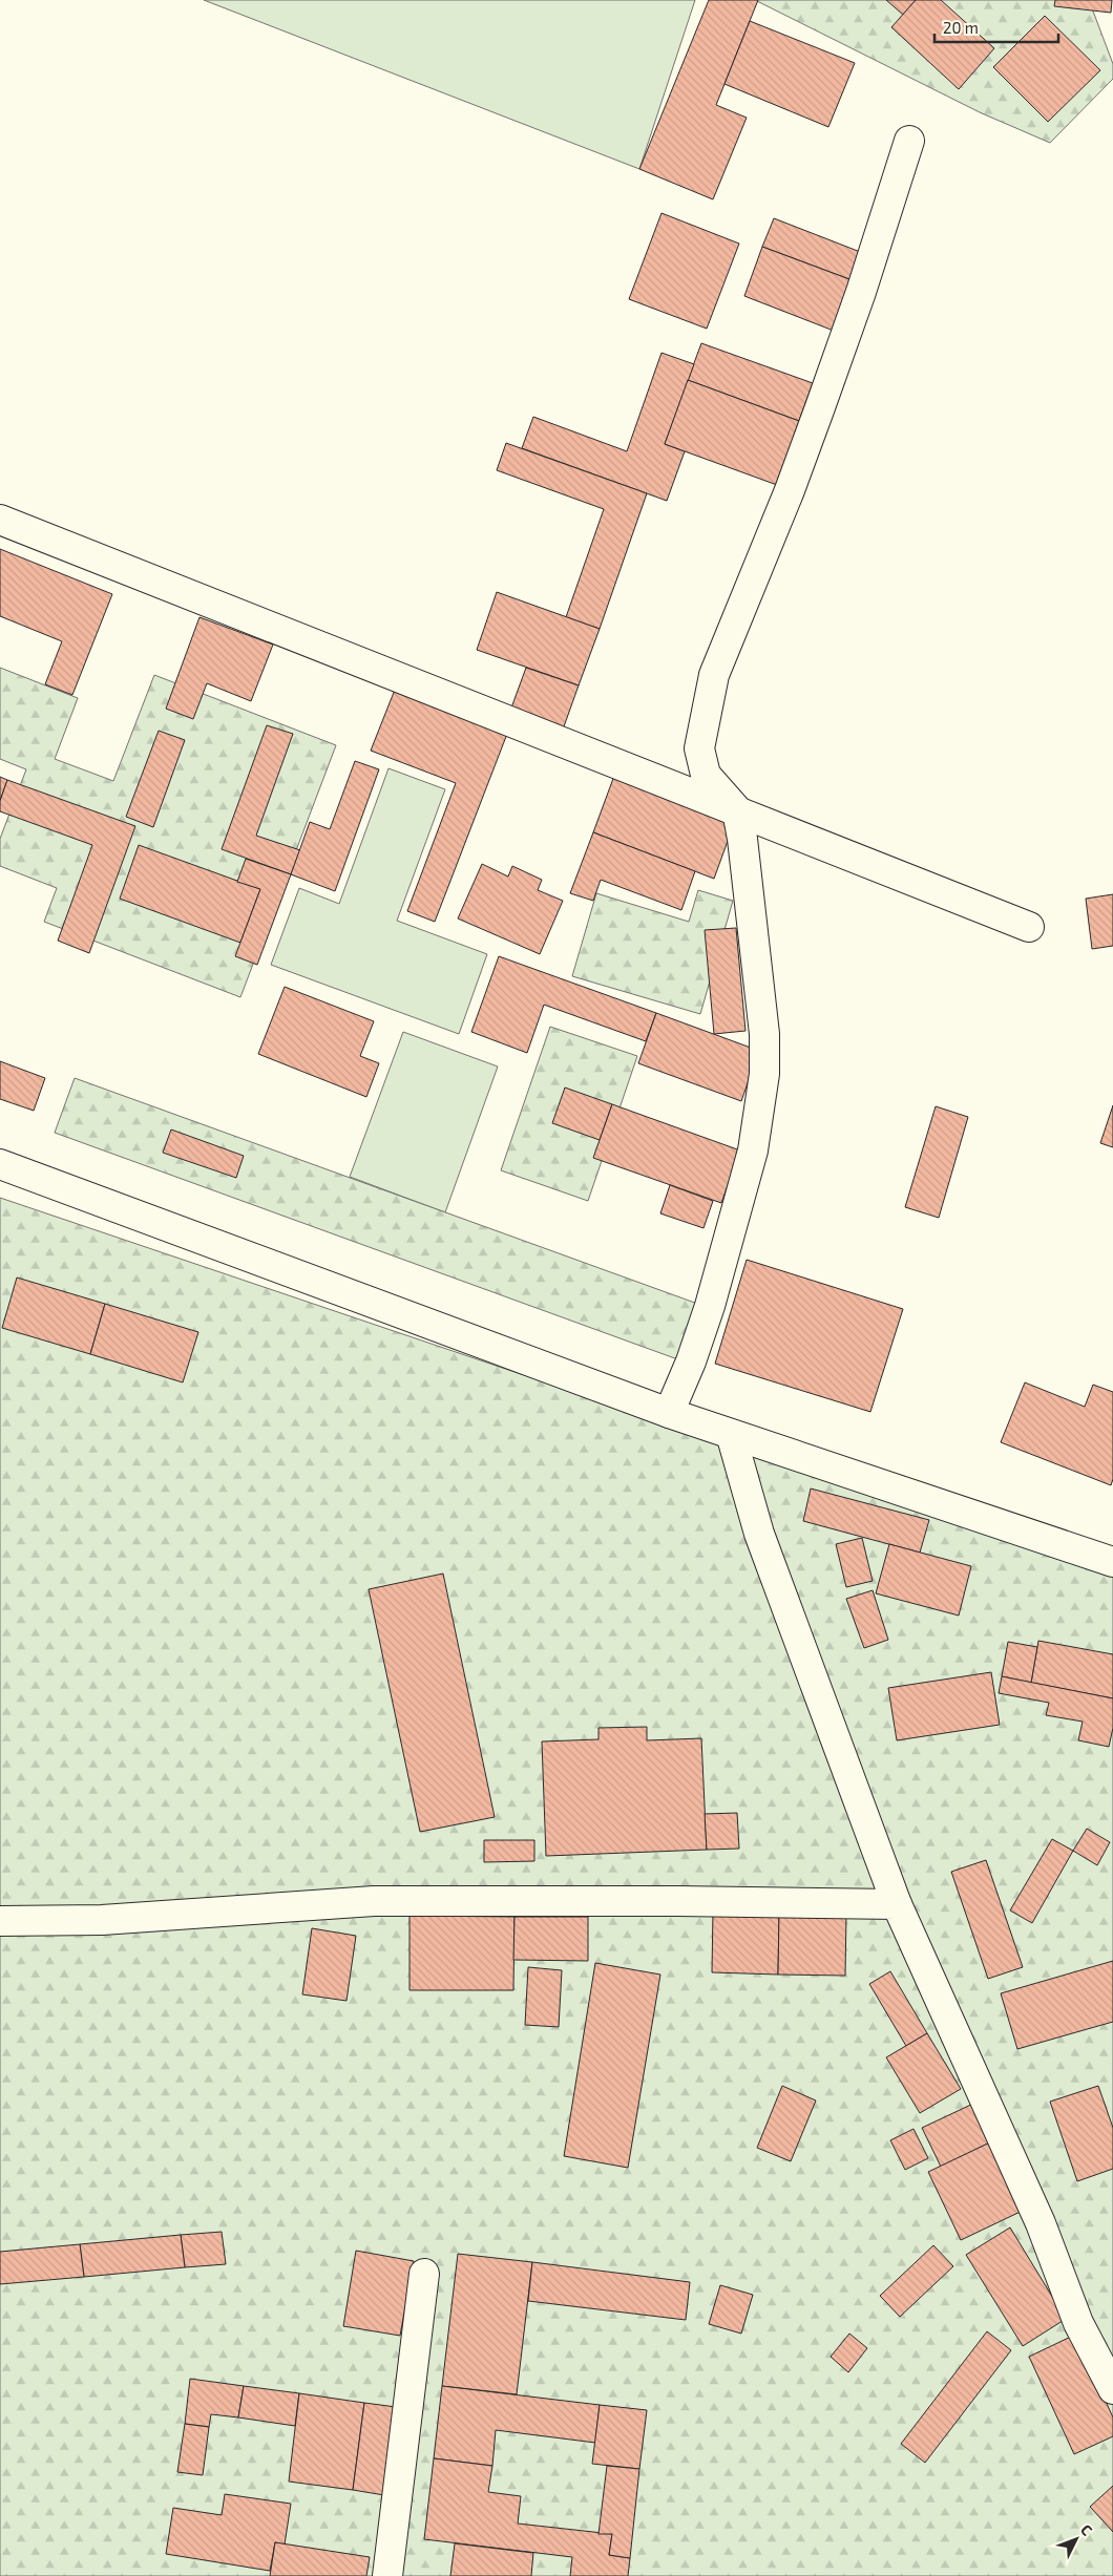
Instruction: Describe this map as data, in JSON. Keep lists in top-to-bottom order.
{
  "scale_bar": "20 m",
  "north": "top right"
}
